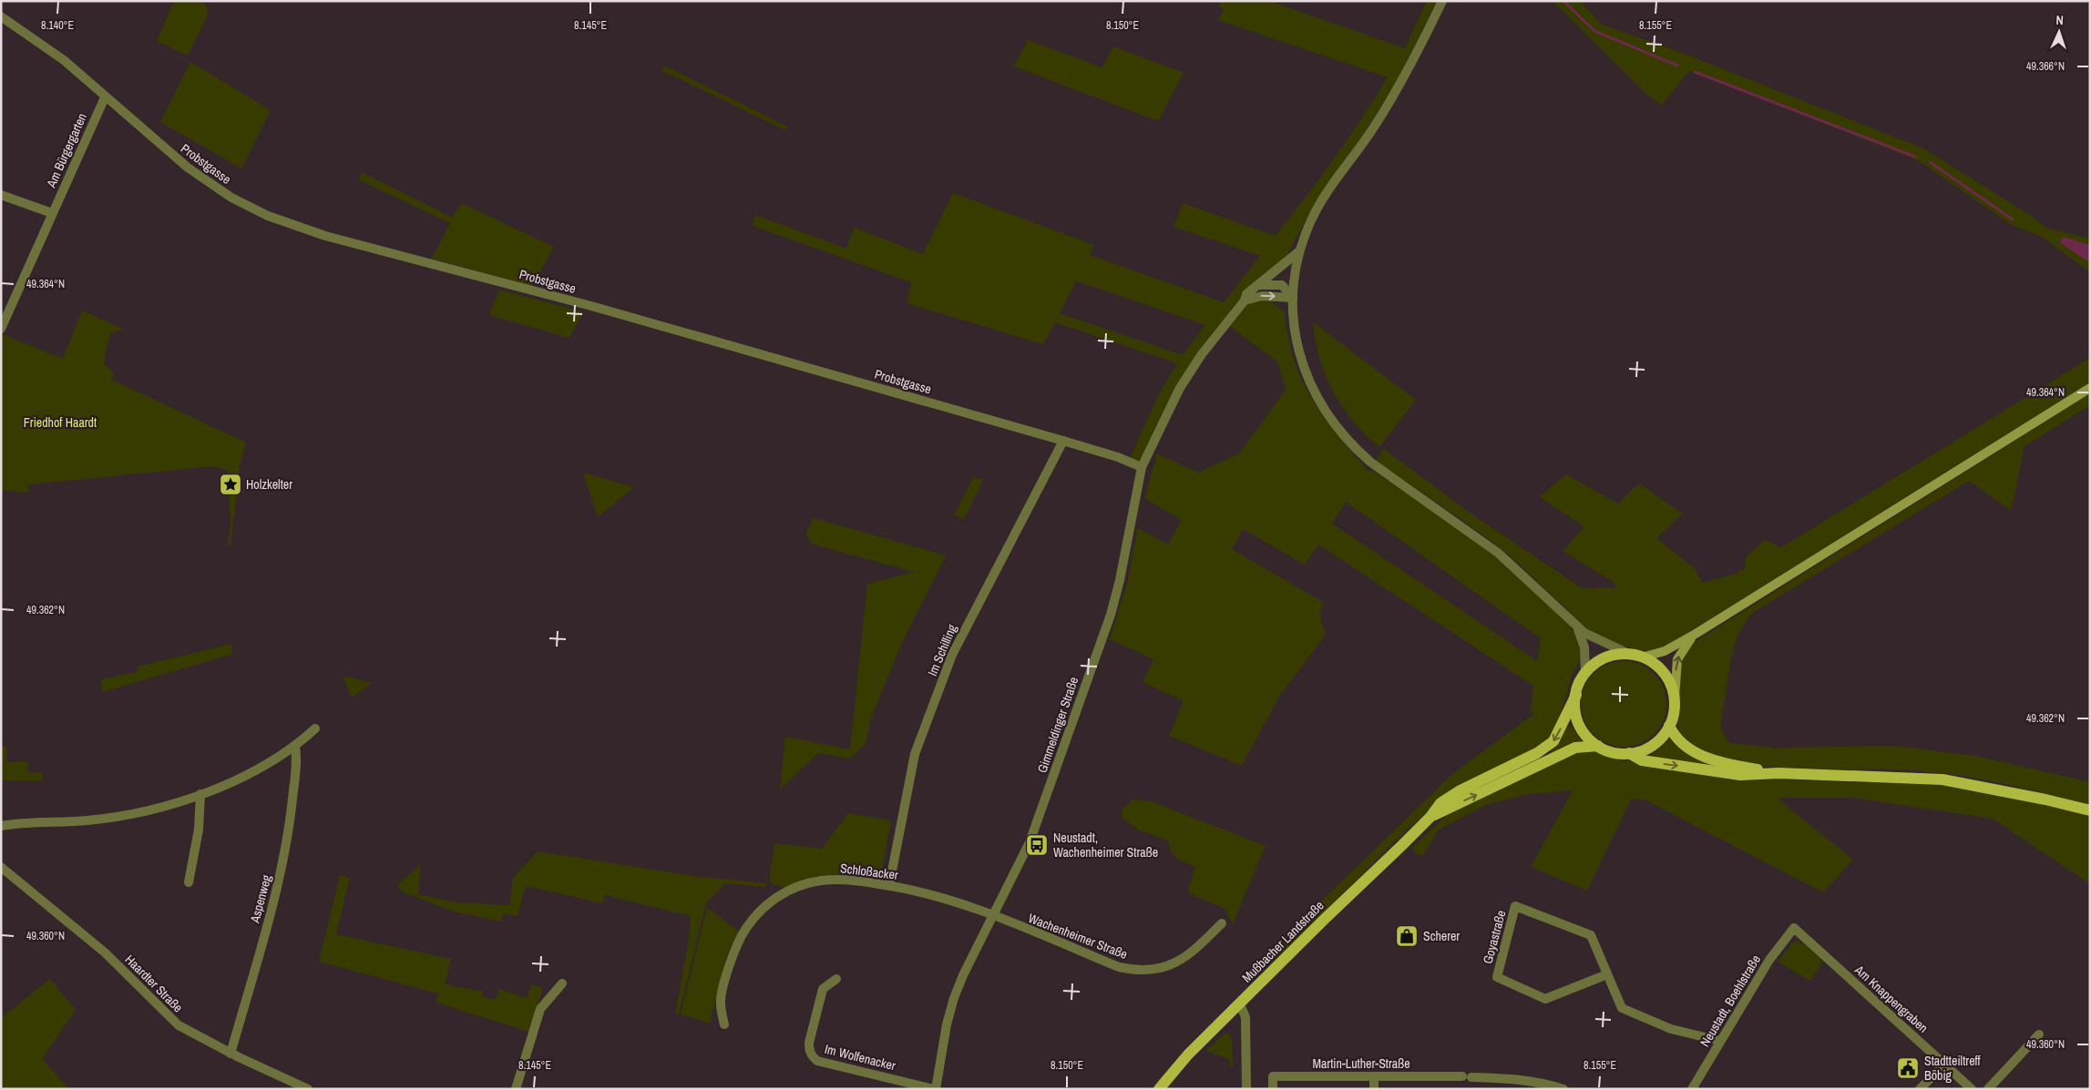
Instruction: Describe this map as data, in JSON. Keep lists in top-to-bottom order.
{
  "streets": {
    "main road": ["Mußbacher Landstraße"],
    "street": [
      "Am Bürgergarten",
      "Probstgasse",
      "Im Schilling",
      "Gimmeldinger Straße",
      "Schloßacker",
      "Aspenweg",
      "Wachenheimer Straße",
      "Goyastraße",
      "Haardter Straße",
      "Am Knappengraben",
      "Neustadt, Boehlstraße",
      "Im Wolfenacker",
      "Martin-Luther-Straße"
    ]
  },
  "crossings": [
    ["Am Bürgergarten", "Probstgasse"],
    ["Probstgasse", "Im Schilling"],
    ["Probstgasse", "Gimmeldinger Straße"],
    ["Im Schilling", "Schloßacker"],
    ["Gimmeldinger Straße", "Schloßacker"],
    ["Gimmeldinger Straße", "Wachenheimer Straße"],
    ["Gimmeldinger Straße", "Im Wolfenacker"],
    ["Schloßacker", "Wachenheimer Straße"],
    ["Aspenweg", "Haardter Straße"],
    ["Goyastraße", "Neustadt, Boehlstraße"],
    ["Am Knappengraben", "Neustadt, Boehlstraße"]
  ],
  "parks": ["Friedhof Haardt"],
  "places": {
    "place": ["Holzkelter"],
    "bus stop": ["Neustadt, Wachenheimer Straße"],
    "shop": ["Scherer"],
    "public building": ["Stadtteiltreff Böbig"]
  },
  "north": "top",
  "coordinates": [
    "8.140°E",
    "8.145°E",
    "8.150°E",
    "8.155°E",
    "49.366°N",
    "49.364°N",
    "49.362°N",
    "49.360°N"
  ]
}
